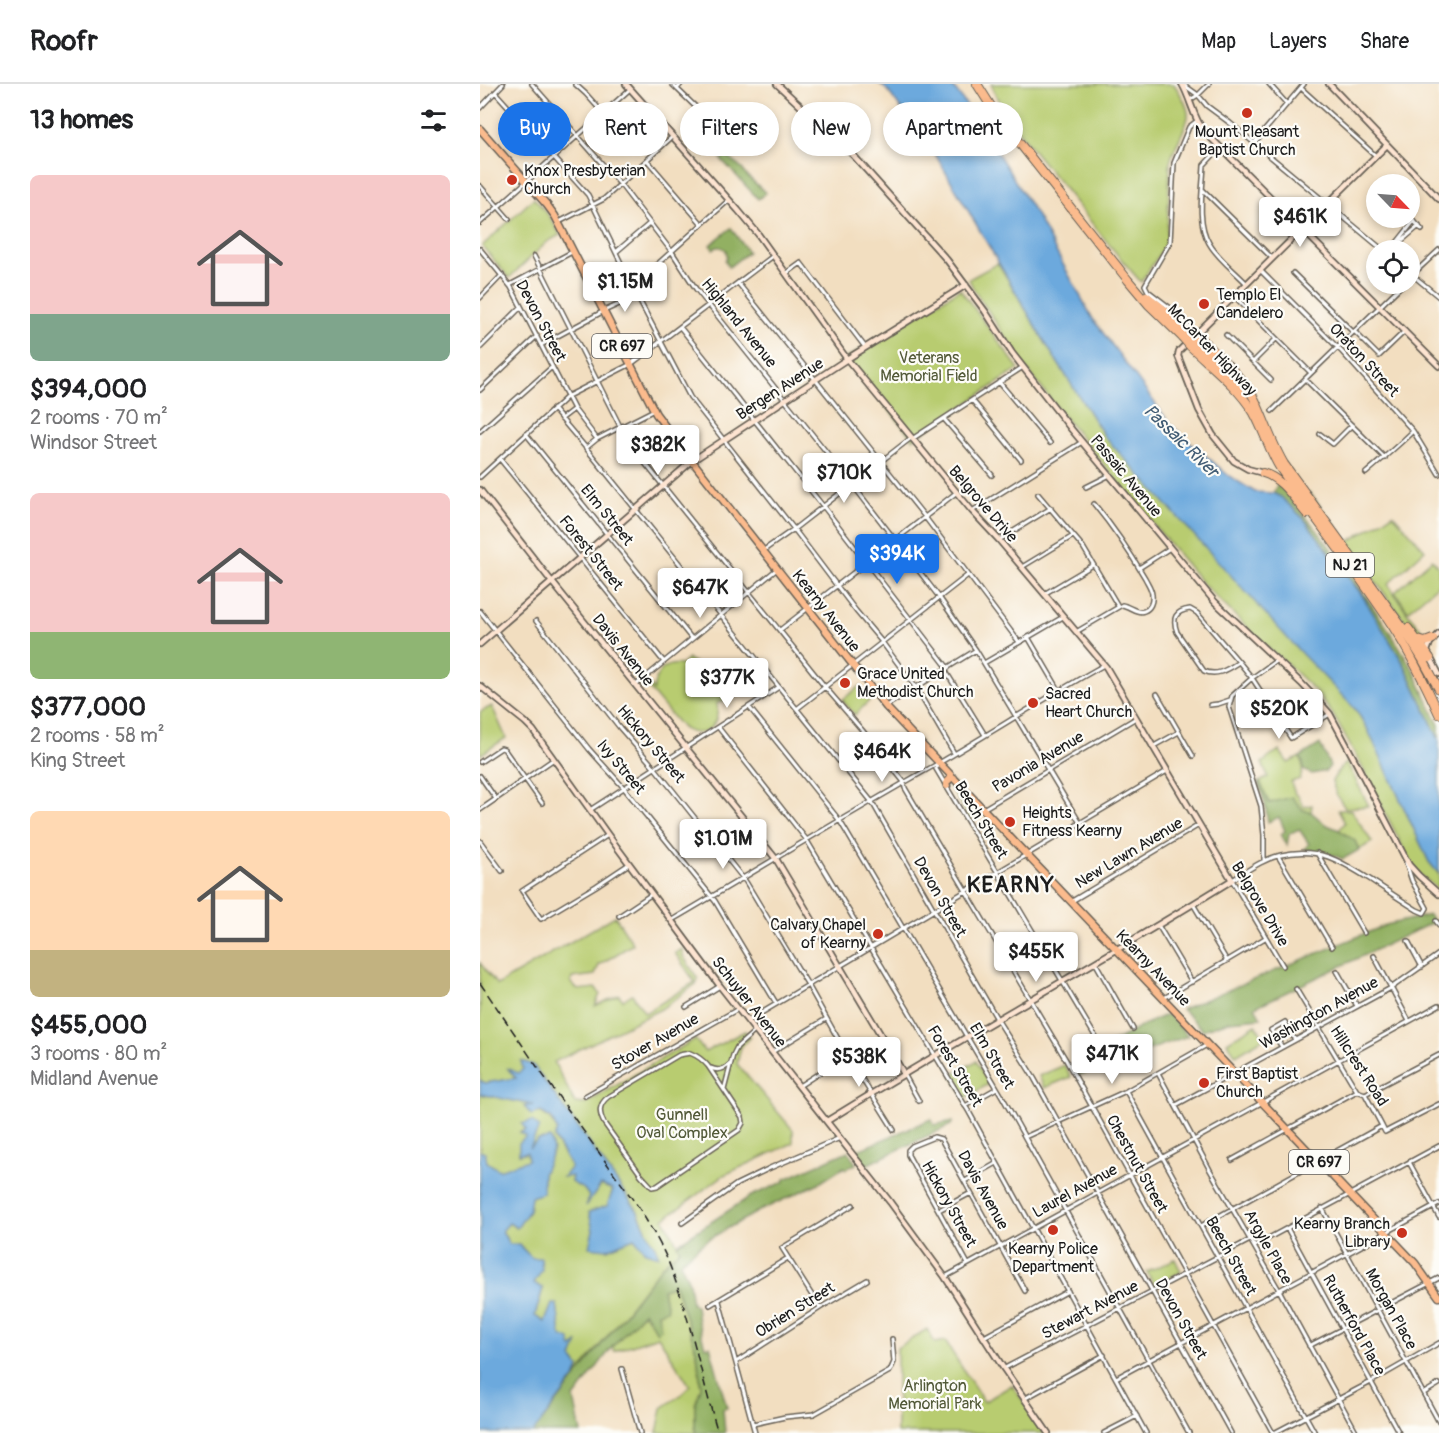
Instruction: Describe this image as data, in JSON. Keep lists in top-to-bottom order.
{
  "streets": {
    "highway": ["McCarter Highway", "NJ 21"],
    "main road": ["CR 697", "Kearny Avenue"],
    "street": [
      "Devon Street",
      "Highland Avenue",
      "Oraton Street",
      "Bergen Avenue",
      "Passaic Avenue",
      "Belgrove Drive",
      "Elm Street",
      "Forest Street",
      "Davis Avenue",
      "Hickory Street",
      "Pavonia Avenue",
      "Ivy Street",
      "Beech Street",
      "New Lawn Avenue",
      "Schuyler Avenue",
      "Washington Avenue",
      "Stover Avenue",
      "Hillcrest Road",
      "Chestnut Street",
      "Laurel Avenue",
      "Argyle Place",
      "Morgan Place",
      "Obrien Street",
      "Stewart Avenue",
      "Rutherford Place"
    ]
  },
  "crossings": [
    ["Devon Street", "Bergen Avenue"],
    ["Devon Street", "Laurel Avenue"],
    ["Devon Street", "Stewart Avenue"],
    ["Highland Avenue", "Bergen Avenue"],
    ["Highland Avenue", "Pavonia Avenue"],
    ["McCarter Highway", "NJ 21"],
    ["Bergen Avenue", "Passaic Avenue"],
    ["Bergen Avenue", "Belgrove Drive"],
    ["Bergen Avenue", "Elm Street"],
    ["Bergen Avenue", "Forest Street"],
    ["Bergen Avenue", "Kearny Avenue"],
    ["Bergen Avenue", "Davis Avenue"],
    ["Bergen Avenue", "Ivy Street"],
    ["Bergen Avenue", "Chestnut Street"],
    ["Belgrove Drive", "Pavonia Avenue"],
    ["Belgrove Drive", "New Lawn Avenue"],
    ["Elm Street", "Laurel Avenue"],
    ["Elm Street", "Stewart Avenue"],
    ["Forest Street", "Laurel Avenue"],
    ["Forest Street", "Stewart Avenue"],
    ["Kearny Avenue", "Pavonia Avenue"],
    ["Kearny Avenue", "Beech Street"],
    ["Kearny Avenue", "New Lawn Avenue"],
    ["Kearny Avenue", "Washington Avenue"],
    ["Kearny Avenue", "Laurel Avenue"],
    ["Davis Avenue", "Hickory Street"],
    ["Davis Avenue", "Laurel Avenue"],
    ["Hickory Street", "Laurel Avenue"],
    ["Beech Street", "Laurel Avenue"],
    ["Beech Street", "Stewart Avenue"],
    ["Schuyler Avenue", "Stover Avenue"],
    ["Schuyler Avenue", "Laurel Avenue"],
    ["Schuyler Avenue", "Stewart Avenue"],
    ["Washington Avenue", "Hillcrest Road"],
    ["Washington Avenue", "Argyle Place"],
    ["Hillcrest Road", "Laurel Avenue"],
    ["Chestnut Street", "Laurel Avenue"],
    ["Chestnut Street", "Stewart Avenue"],
    ["Laurel Avenue", "Argyle Place"],
    ["Argyle Place", "Stewart Avenue"]
  ],
  "districts": ["KEARNY"],
  "water": ["Passaic River"],
  "parks": ["Veterans Memorial Field", "Gunnell Oval Complex", "Arlington Memorial Park"],
  "places": [
    "Mount Pleasant Baptist Church",
    "Knox Presbyterian Church",
    "Templo El Candelero",
    "Grace United Methodist Church",
    "Sacred Heart Church",
    "Heights Fitness Kearny",
    "Calvary Chapel of Kearny",
    "First Baptist Church",
    "Kearny Police Department",
    "Kearny Branch Library"
  ],
  "north": "bottom right",
  "page": {
    "header": "Roofr",
    "nav": ["Map", "Layers", "Share"],
    "heading": "13 homes",
    "chip": [
      "Buy",
      "Rent",
      "Filters",
      "New",
      "Apartment"
    ],
    "list": [
      {
        "name": "$394,000",
        "note": "2 rooms · 70 m² · Windsor Street"
      },
      {
        "name": "$377,000",
        "note": "2 rooms · 58 m² · King Street"
      },
      {
        "name": "$455,000",
        "note": "3 rooms · 80 m² · Midland Avenue"
      }
    ],
    "price": [
      "$461K",
      "$1.15M",
      "$382K",
      "$710K",
      "$394K",
      "$647K",
      "$377K",
      "$520K",
      "$464K",
      "$1.01M",
      "$455K",
      "$471K",
      "$538K"
    ]
  }
}
